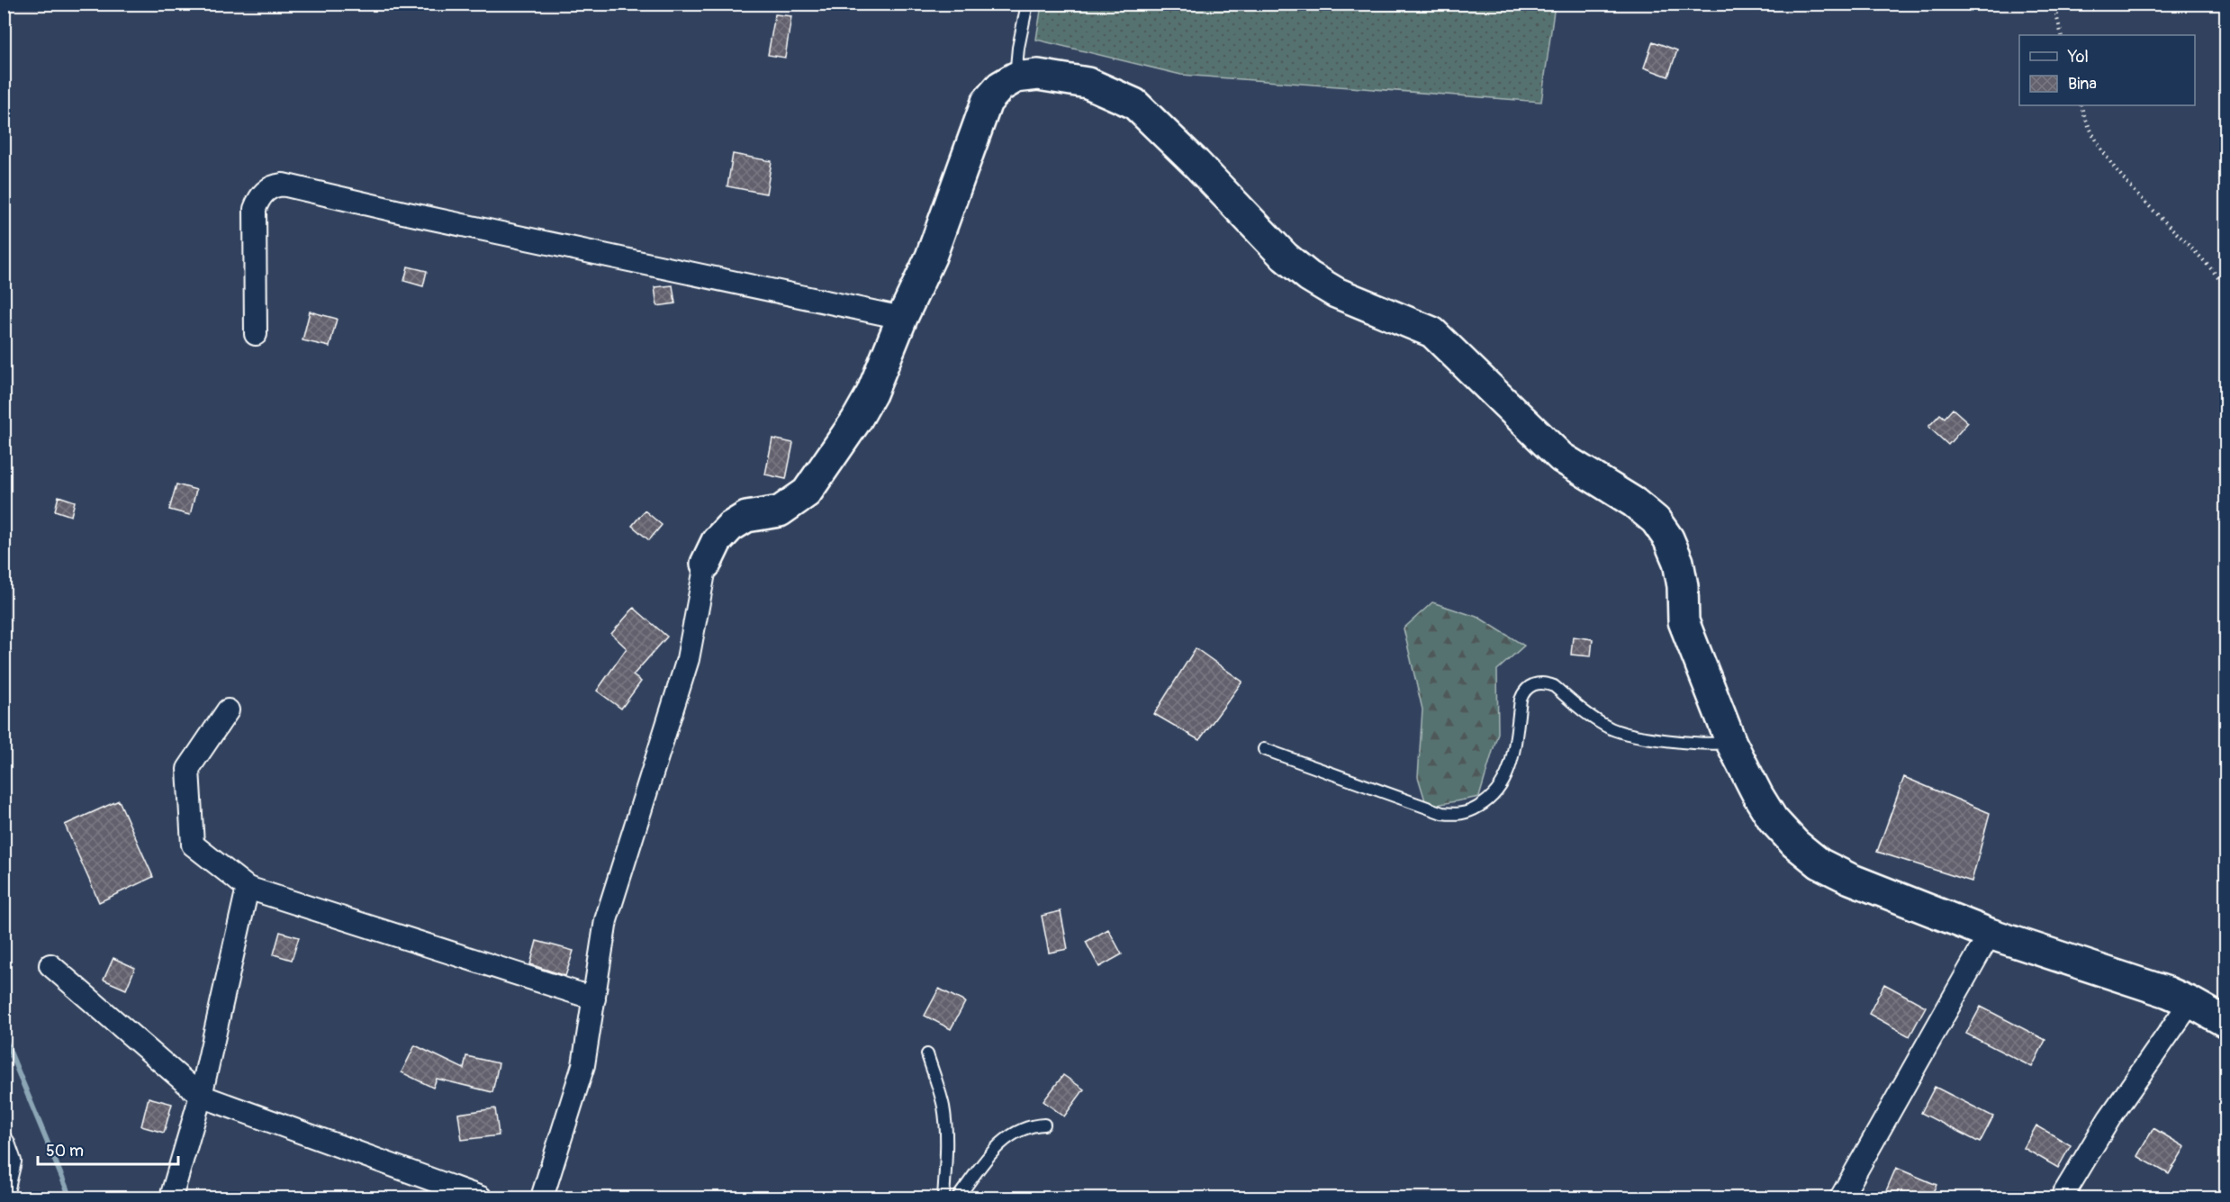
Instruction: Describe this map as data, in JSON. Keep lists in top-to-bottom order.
{
  "legend": ["Yol", "Bina"],
  "scale_bar": "50 m"
}
